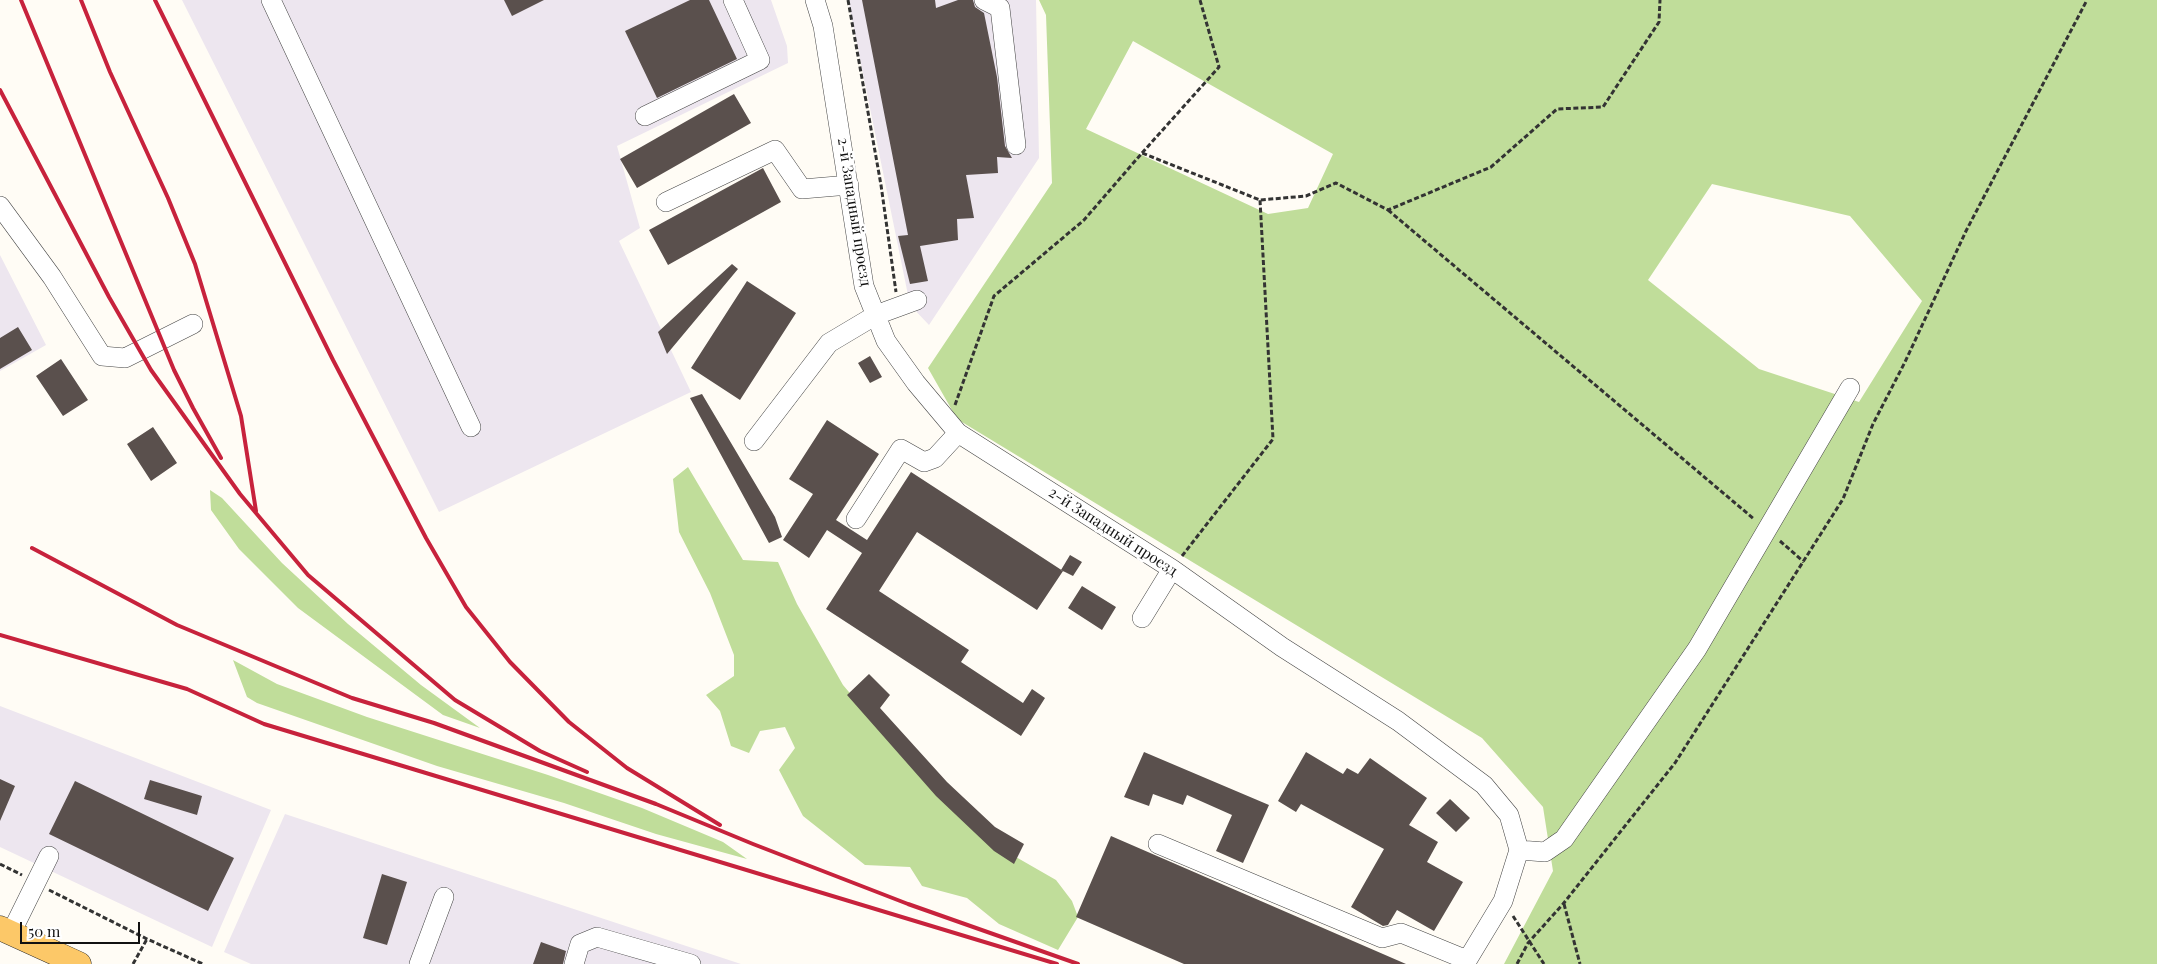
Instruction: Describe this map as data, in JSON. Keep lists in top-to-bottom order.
{
  "streets": {
    "street": ["2-й Западный проезд"]
  },
  "scale_bar": "50 m"
}
